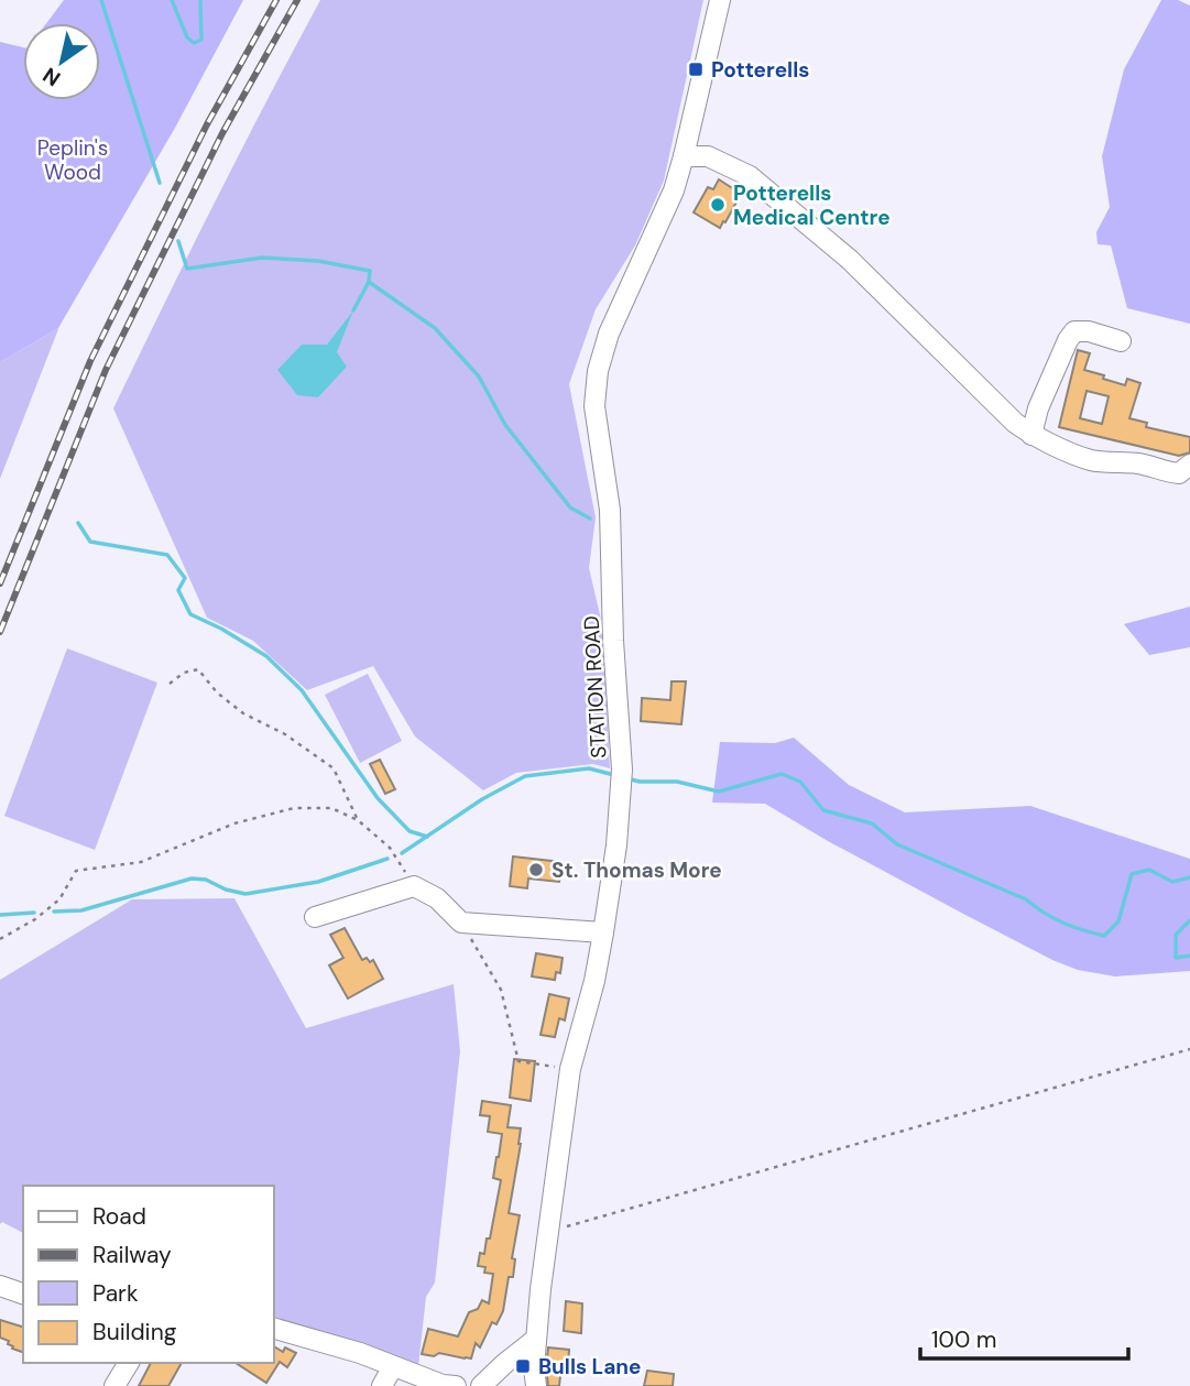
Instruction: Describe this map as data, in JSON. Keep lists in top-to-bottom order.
{
  "streets": {
    "street": ["STATION ROAD"]
  },
  "parks": ["Peplin's Wood"],
  "places": {
    "transit": ["Potterells", "Bulls Lane"],
    "other": ["Potterells Medical Centre", "St. Thomas More"]
  },
  "legend": [
    "Road",
    "Railway",
    "Park",
    "Building"
  ],
  "scale_bar": "100 m",
  "north": "bottom left"
}
